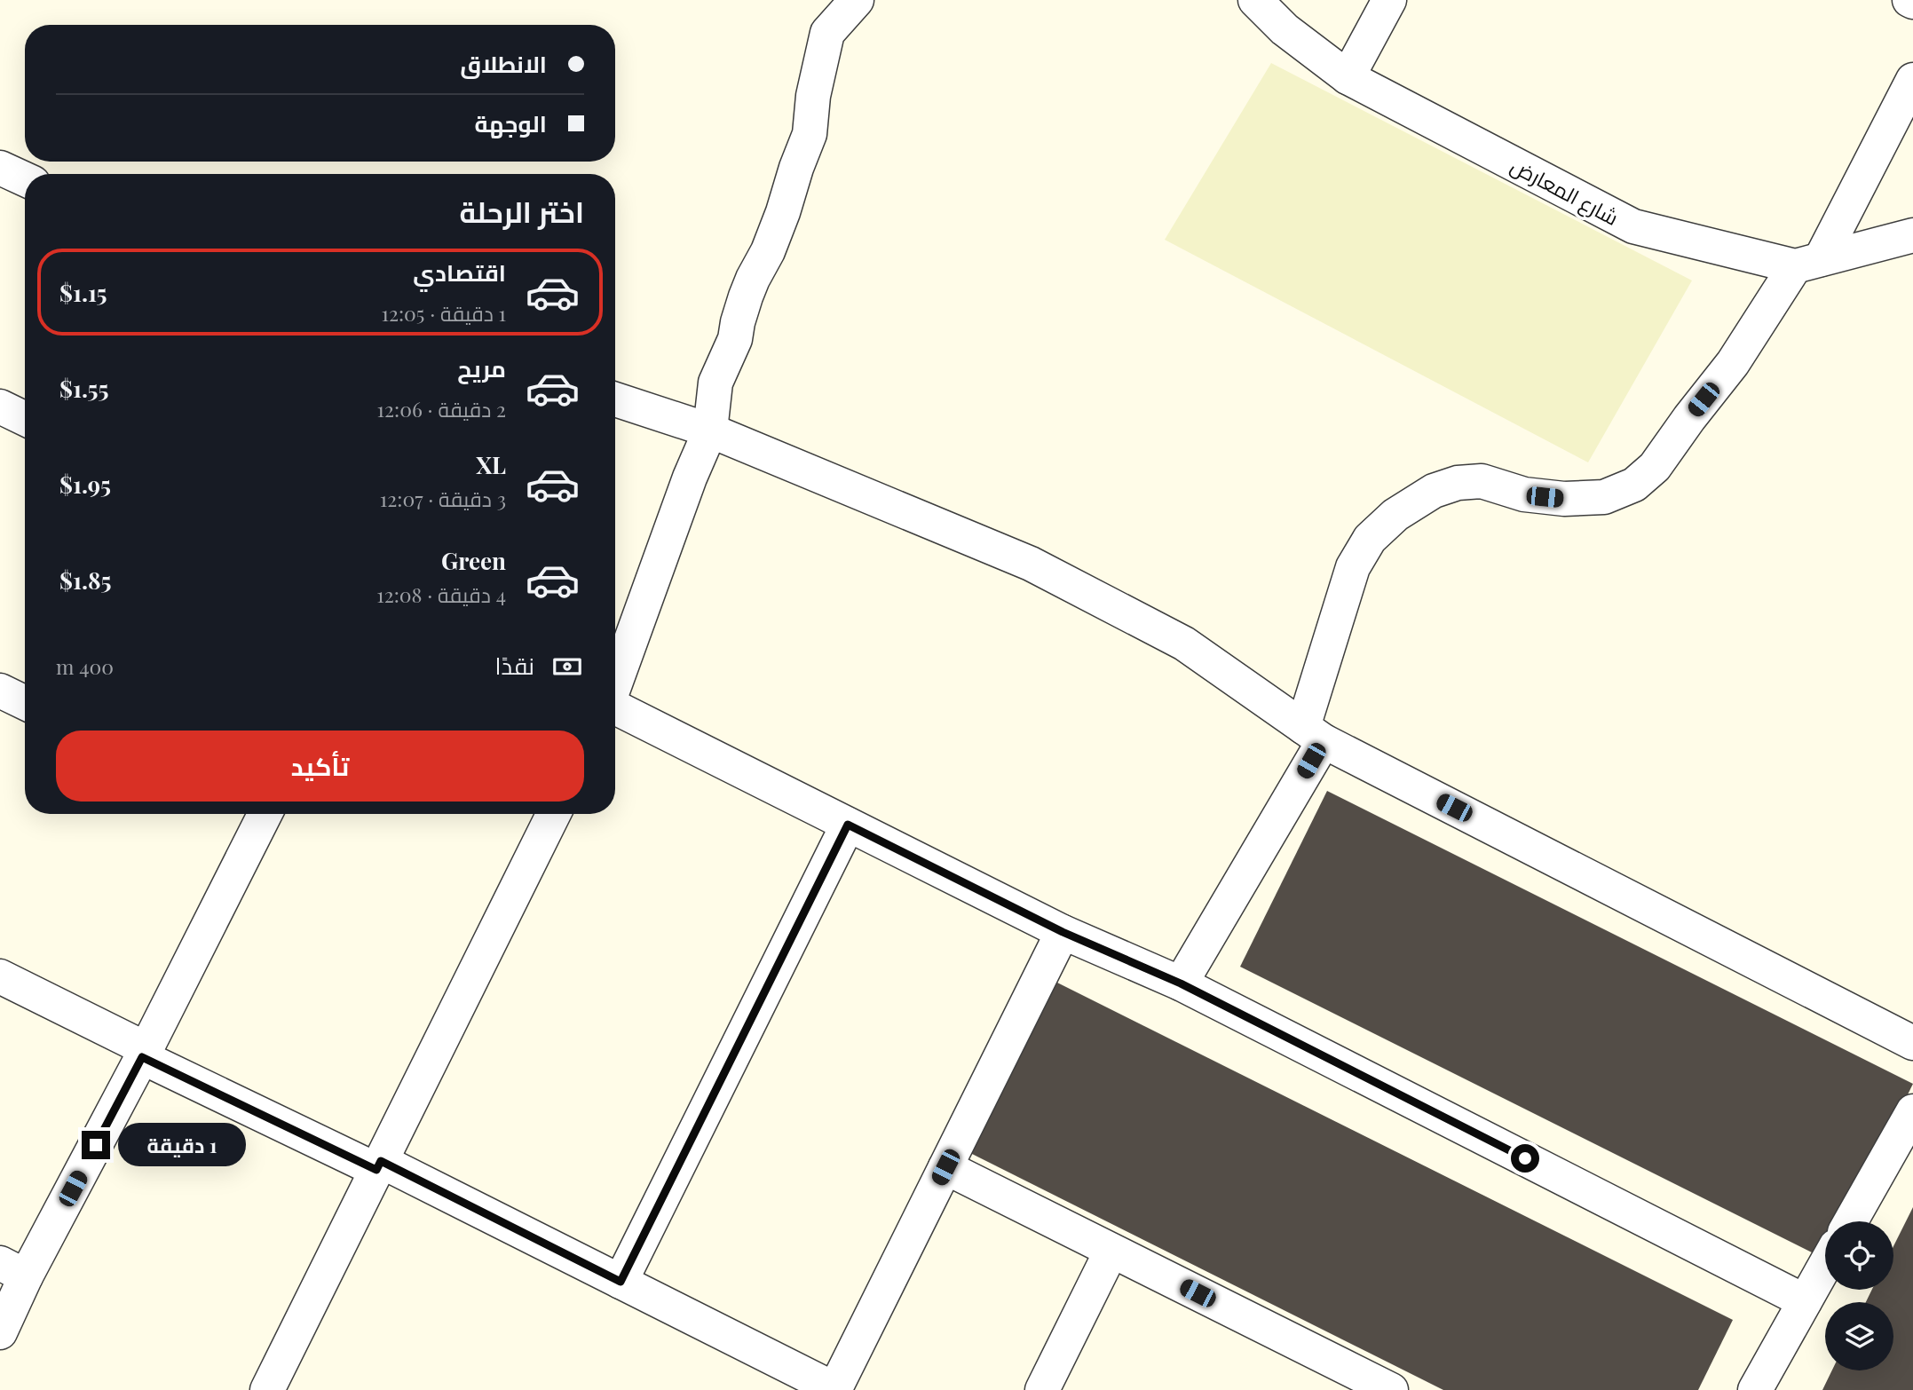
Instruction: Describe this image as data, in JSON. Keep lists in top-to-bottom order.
{
  "streets": {
    "street": ["شارع المعارض"]
  },
  "page": {
    "banner": ["الانطلاق", "الوجهة"],
    "heading": "اختر الرحلة",
    "list": [
      {
        "name": "اقتصادي",
        "note": "1 دقيقة · 12:05",
        "value": "$1.15"
      },
      {
        "name": "مريح",
        "note": "2 دقيقة · 12:06",
        "value": "$1.55"
      },
      {
        "name": "XL",
        "note": "3 دقيقة · 12:07",
        "value": "$1.95"
      },
      {
        "name": "Green",
        "note": "4 دقيقة · 12:08",
        "value": "$1.85"
      }
    ],
    "pay": ["نقدًا", "400 m"],
    "buttons": "تأكيد",
    "bubble": "1 دقيقة"
  }
}
